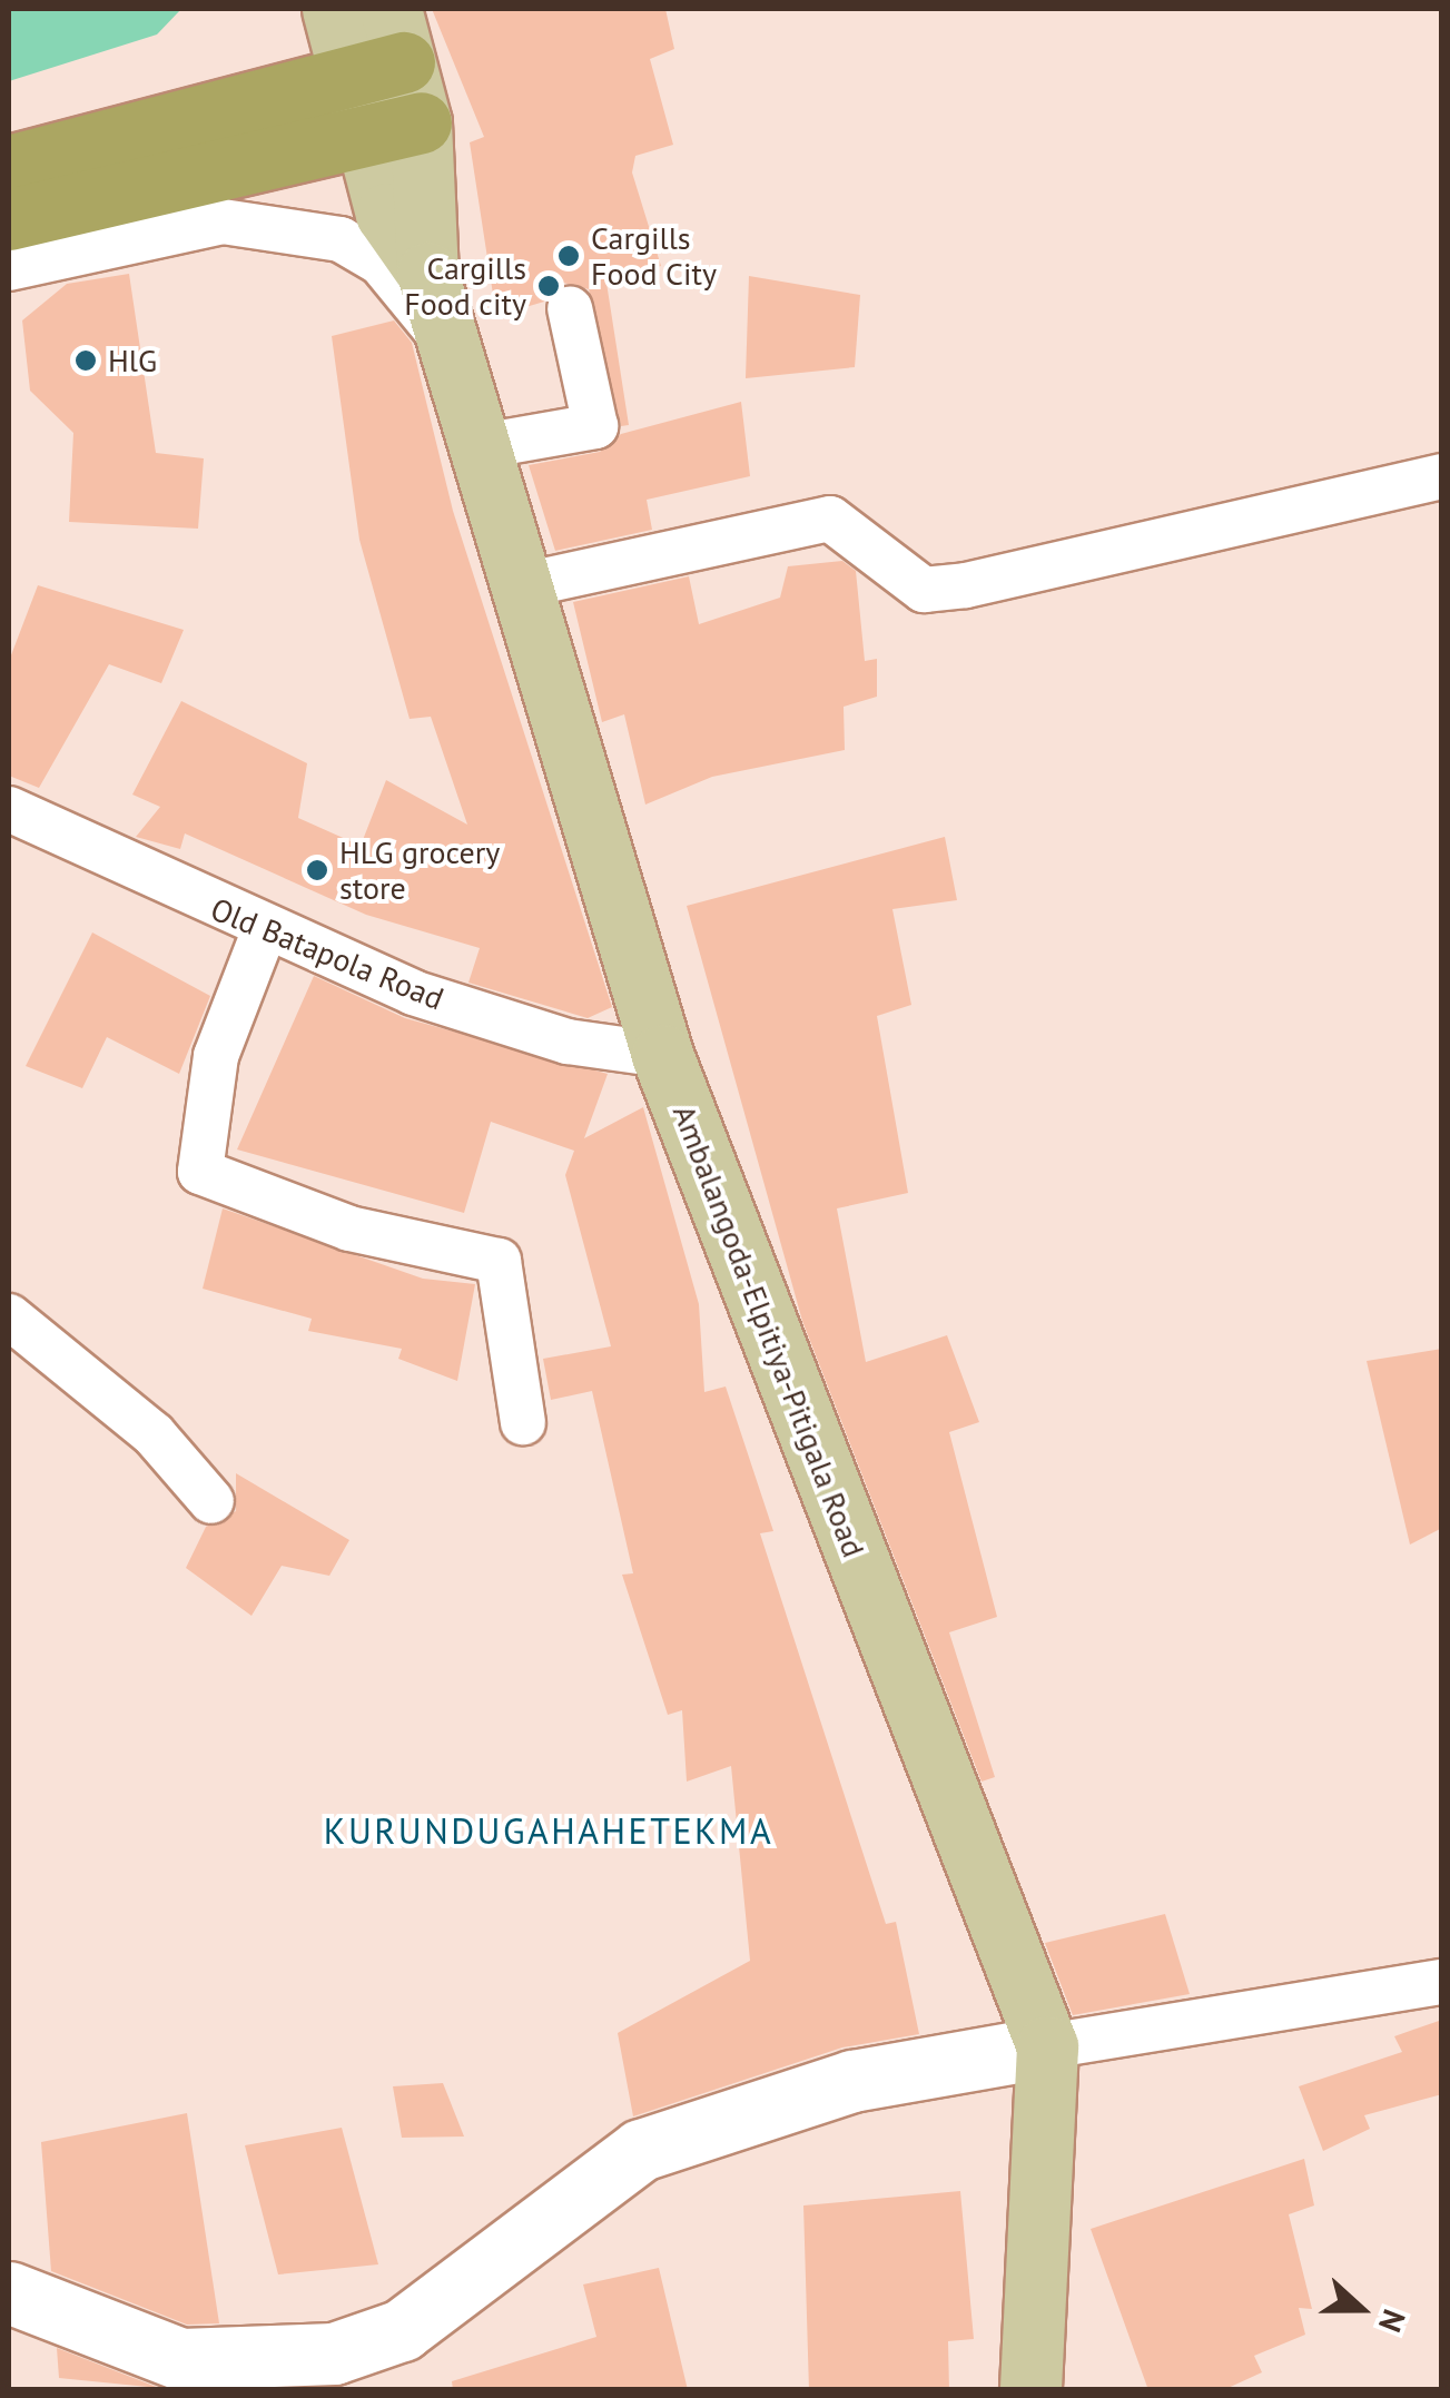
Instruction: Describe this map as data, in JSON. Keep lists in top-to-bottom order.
{
  "streets": {
    "main road": ["Ambalangoda-Elpitiya-Pitigala Road"],
    "street": ["Old Batapola Road"]
  },
  "crossings": [
    ["Old Batapola Road", "Ambalangoda-Elpitiya-Pitigala Road"]
  ],
  "districts": ["KURUNDUGAHAHETEKMA"],
  "places": [
    "Cargills Food City",
    "Cargills Food city",
    "HlG",
    "HLG grocery store"
  ],
  "north": "right"
}
